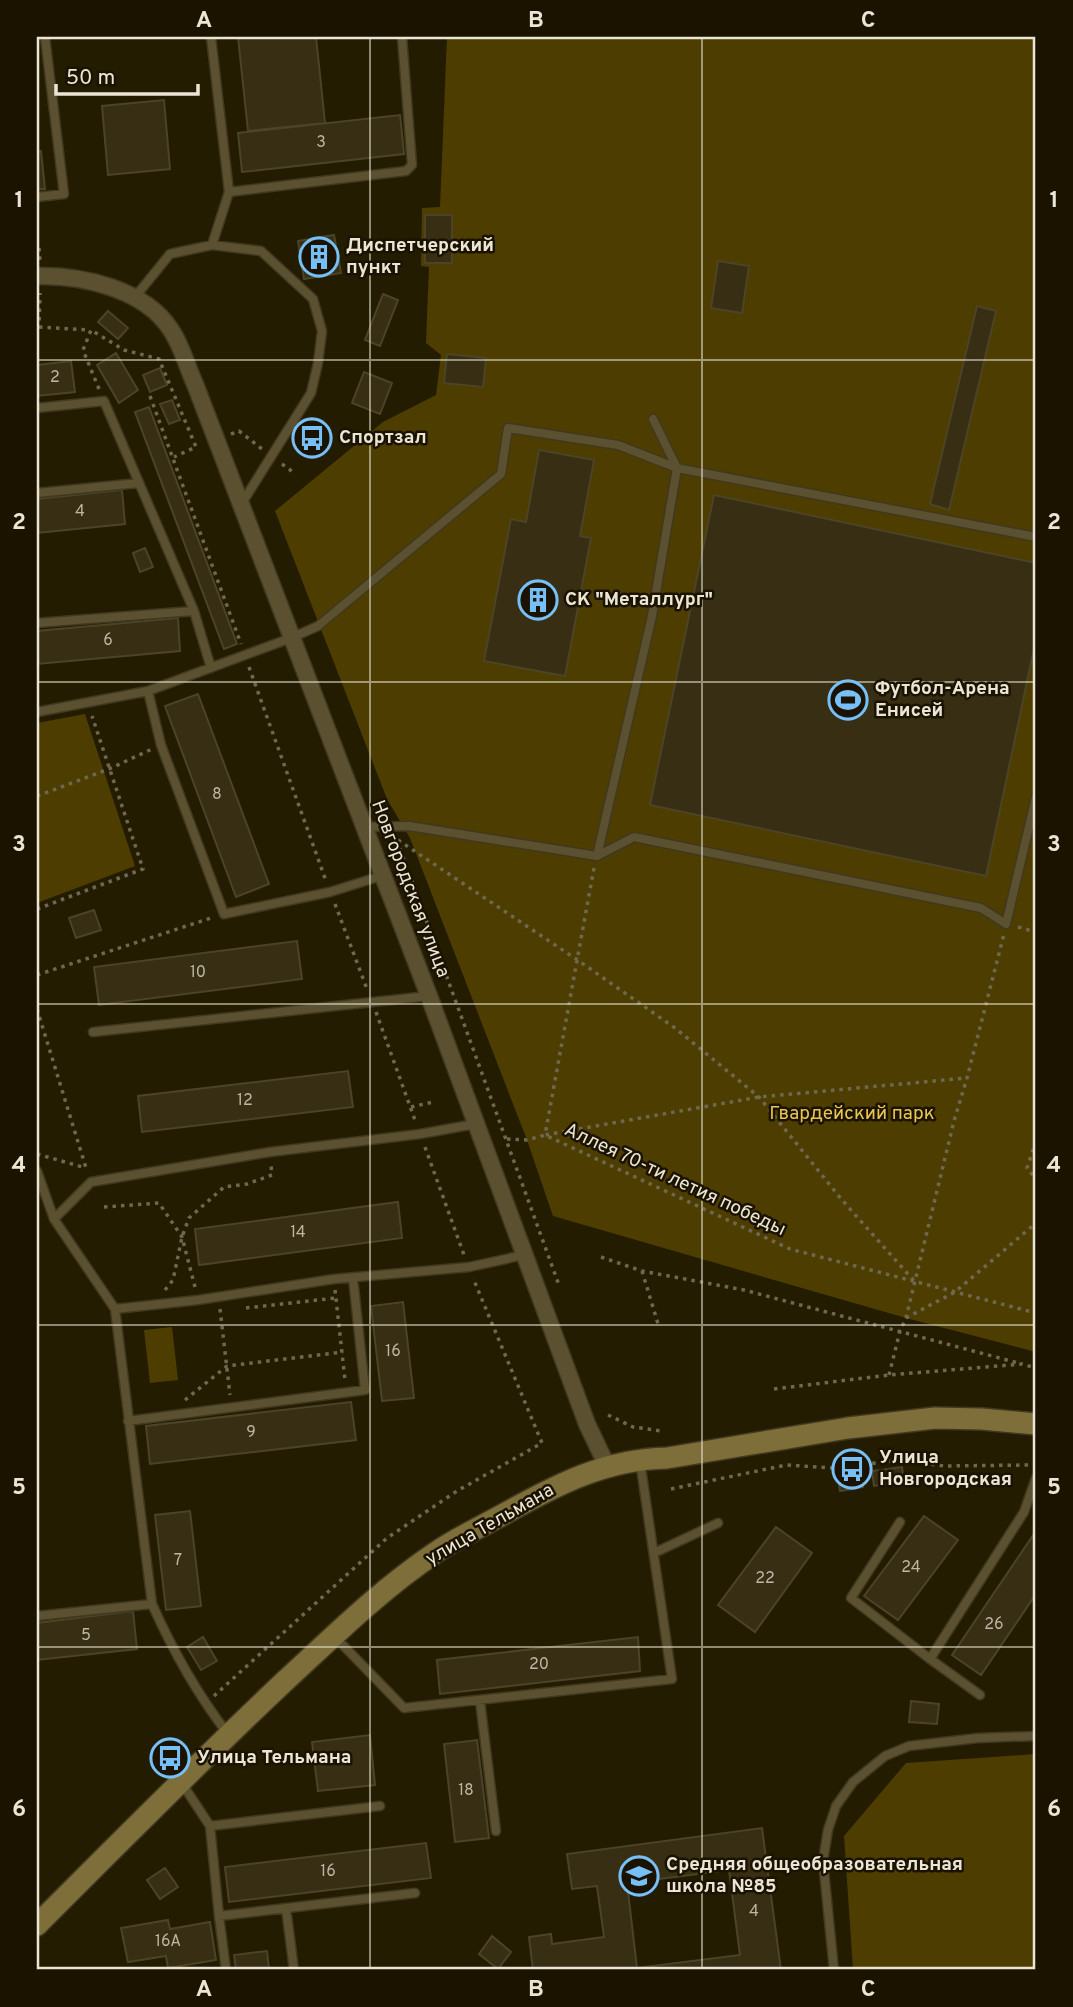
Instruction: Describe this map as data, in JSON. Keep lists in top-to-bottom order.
{
  "streets": {
    "main road": ["улица Тельмана"],
    "street": ["Новгородская улица"],
    "path": ["Аллея 70-ти летия победы"]
  },
  "crossings": [
    ["Новгородская улица", "улица Тельмана"]
  ],
  "parks": ["Гвардейский парк"],
  "places": {
    "building": ["Диспетчерский пункт", "СК \"Металлург\""],
    "bus stop": ["Спортзал", "Улица Новгородская", "Улица Тельмана"],
    "sports": ["Футбол-Арена Енисей"],
    "school or university": ["Средняя общеобразовательная школа №85"]
  },
  "house_numbers": [
    "3",
    "2",
    "4",
    "6",
    "8",
    "10",
    "12",
    "14",
    "16",
    "9",
    "7",
    "24",
    "22",
    "26",
    "5",
    "20",
    "18",
    "16",
    "4",
    "16А"
  ],
  "scale_bar": "50 m",
  "grid": {
    "columns": ["A", "B", "C"],
    "rows": [
      "1",
      "2",
      "3",
      "4",
      "5",
      "6"
    ]
  }
}
